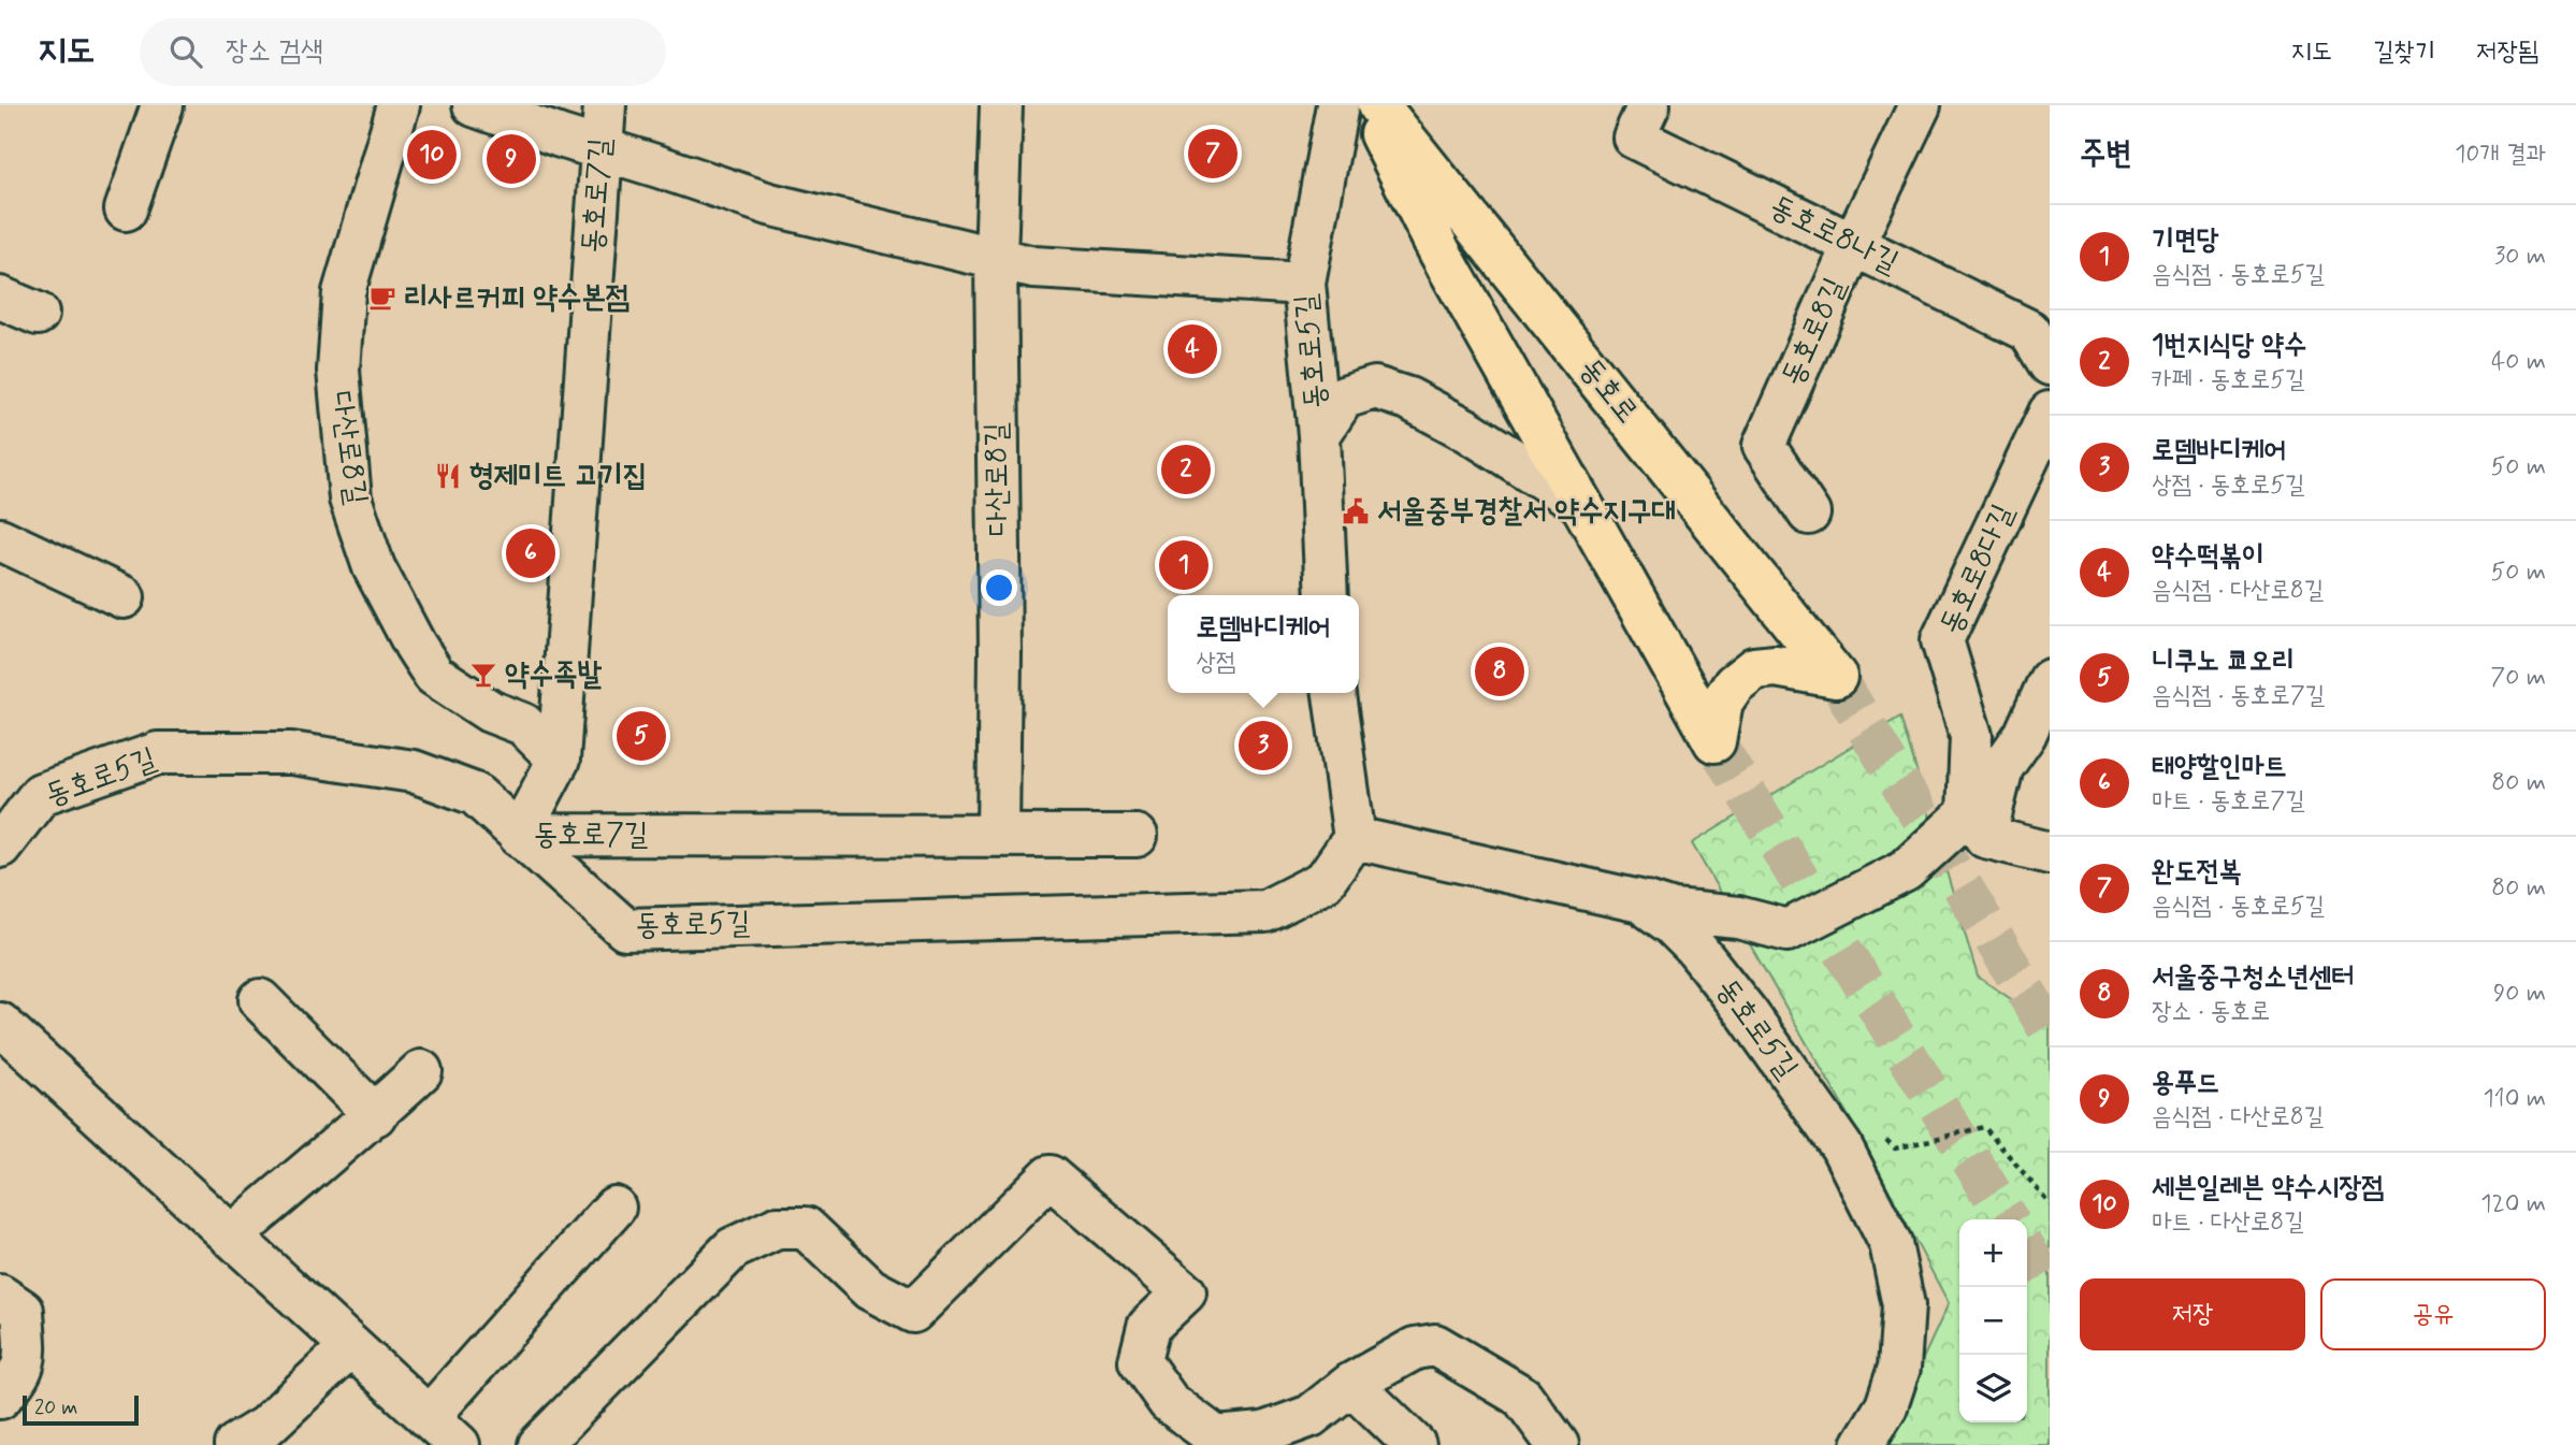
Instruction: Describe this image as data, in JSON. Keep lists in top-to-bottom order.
{
  "streets": {
    "main road": ["동호로"],
    "street": [
      "동호로7길",
      "동호로8나길",
      "동호로8길",
      "동호로5길",
      "다산로8길",
      "동호로8다길"
    ]
  },
  "crossings": [
    ["동호로7길", "동호로5길"],
    ["동호로7길", "다산로8길"],
    ["동호로8나길", "동호로8길"],
    ["동호로5길", "동호로8다길"]
  ],
  "places": {
    "cafe": ["리사르커피 약수본점"],
    "restaurant": ["형제미트 고기집"],
    "public building": ["서울중부경찰서 약수지구대"],
    "bar": ["약수족발"]
  },
  "scale_bar": "20 m",
  "page": {
    "header": "지도",
    "search": "장소 검색",
    "nav": ["지도", "길찾기", "저장됨"],
    "heading": ["주변", "10개 결과"],
    "pins": [
      "7",
      "10",
      "9",
      "4",
      "2",
      "6",
      "1",
      "8",
      "5",
      "3"
    ],
    "list": [
      {
        "mark": "1",
        "name": "기면당",
        "note": "음식점 · 동호로5길",
        "value": "30 m"
      },
      {
        "mark": "2",
        "name": "1번지식당 약수",
        "note": "카페 · 동호로5길",
        "value": "40 m"
      },
      {
        "mark": "3",
        "name": "로뎀바디케어",
        "note": "상점 · 동호로5길",
        "value": "50 m"
      },
      {
        "mark": "4",
        "name": "약수떡볶이",
        "note": "음식점 · 다산로8길",
        "value": "50 m"
      },
      {
        "mark": "5",
        "name": "니쿠노 쿄오리",
        "note": "음식점 · 동호로7길",
        "value": "70 m"
      },
      {
        "mark": "6",
        "name": "태양할인마트",
        "note": "마트 · 동호로7길",
        "value": "80 m"
      },
      {
        "mark": "7",
        "name": "완도전복",
        "note": "음식점 · 동호로5길",
        "value": "80 m"
      },
      {
        "mark": "8",
        "name": "서울중구청소년센터",
        "note": "장소 · 동호로",
        "value": "90 m"
      },
      {
        "mark": "9",
        "name": "용푸드",
        "note": "음식점 · 다산로8길",
        "value": "110 m"
      },
      {
        "mark": "10",
        "name": "세븐일레븐 약수시장점",
        "note": "마트 · 다산로8길",
        "value": "120 m"
      }
    ],
    "popup": ["로뎀바디케어", "상점"],
    "map_buttons": ["+", "−"],
    "buttons": ["저장", "공유"],
    "scale": "20 m"
  }
}
